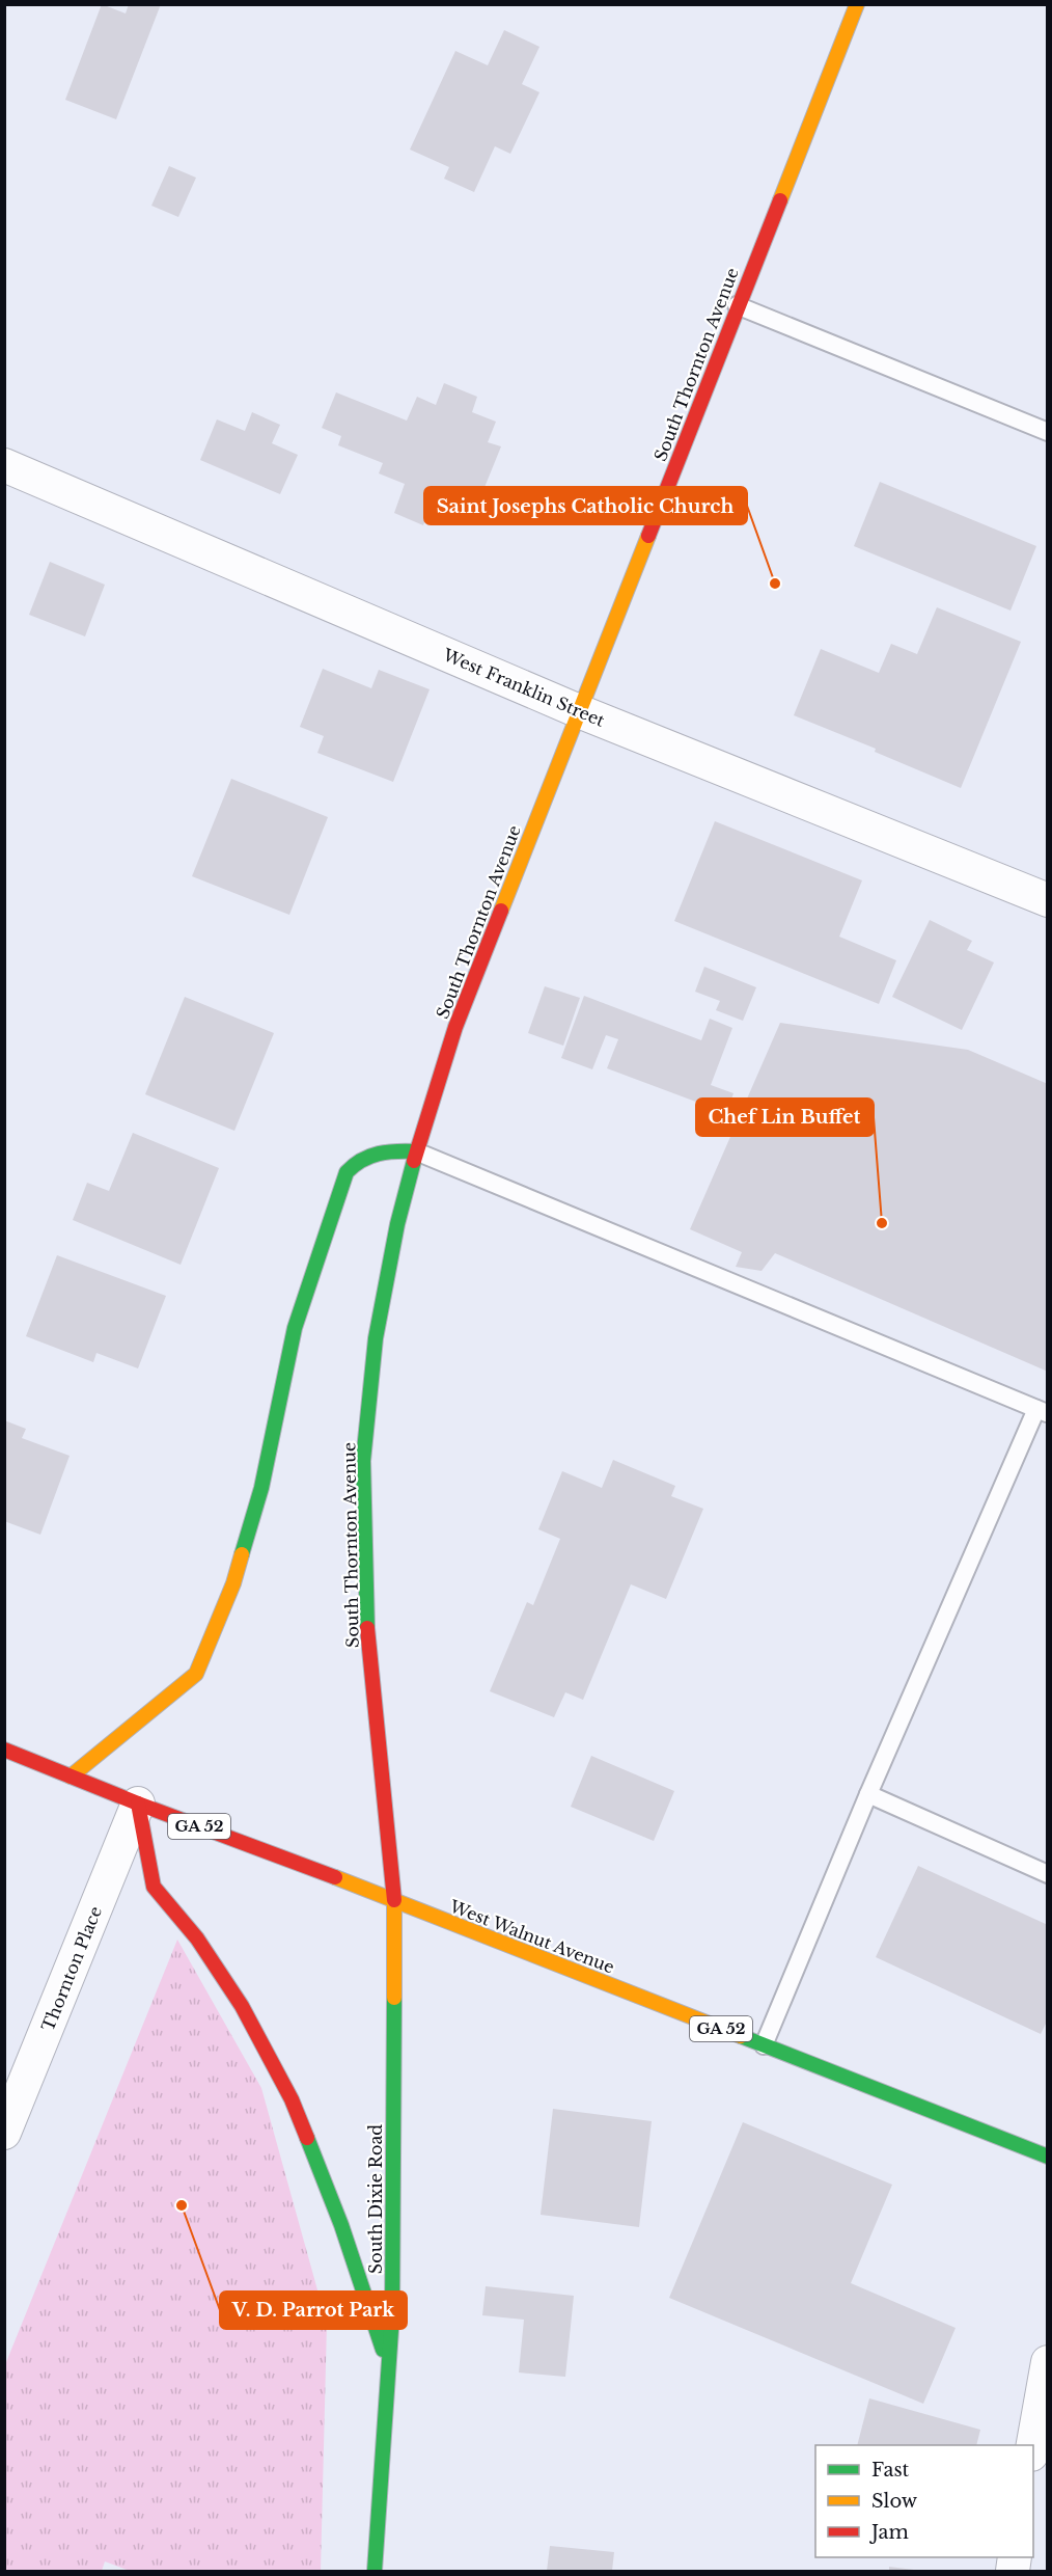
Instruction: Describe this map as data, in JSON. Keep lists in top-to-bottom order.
{
  "streets": {
    "main road": [
      "South Thornton Avenue",
      "GA 52",
      "West Walnut Avenue",
      "South Dixie Road"
    ],
    "street": ["West Franklin Street", "Thornton Place"]
  },
  "crossings": [
    ["South Thornton Avenue", "West Franklin Street"],
    ["South Thornton Avenue", "West Walnut Avenue"],
    ["South Thornton Avenue", "South Dixie Road"],
    ["West Walnut Avenue", "Thornton Place"],
    ["West Walnut Avenue", "South Dixie Road"]
  ],
  "places": ["Saint Josephs Catholic Church", "Chef Lin Buffet", "V. D. Parrot Park"],
  "legend": ["Fast", "Slow", "Jam"]
}
